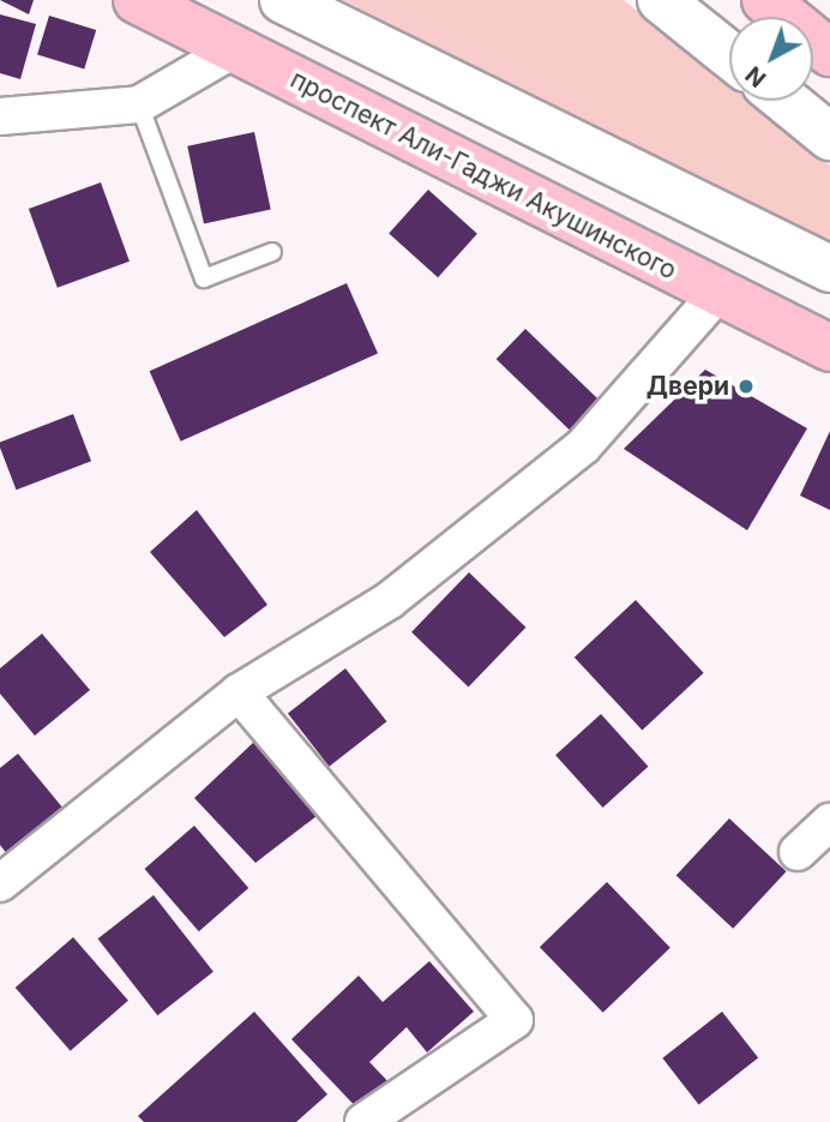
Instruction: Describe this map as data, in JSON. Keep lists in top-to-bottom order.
{
  "streets": {
    "highway": ["проспект Али-Гаджи Акушинского"]
  },
  "places": ["Двери"],
  "north": "bottom left"
}
